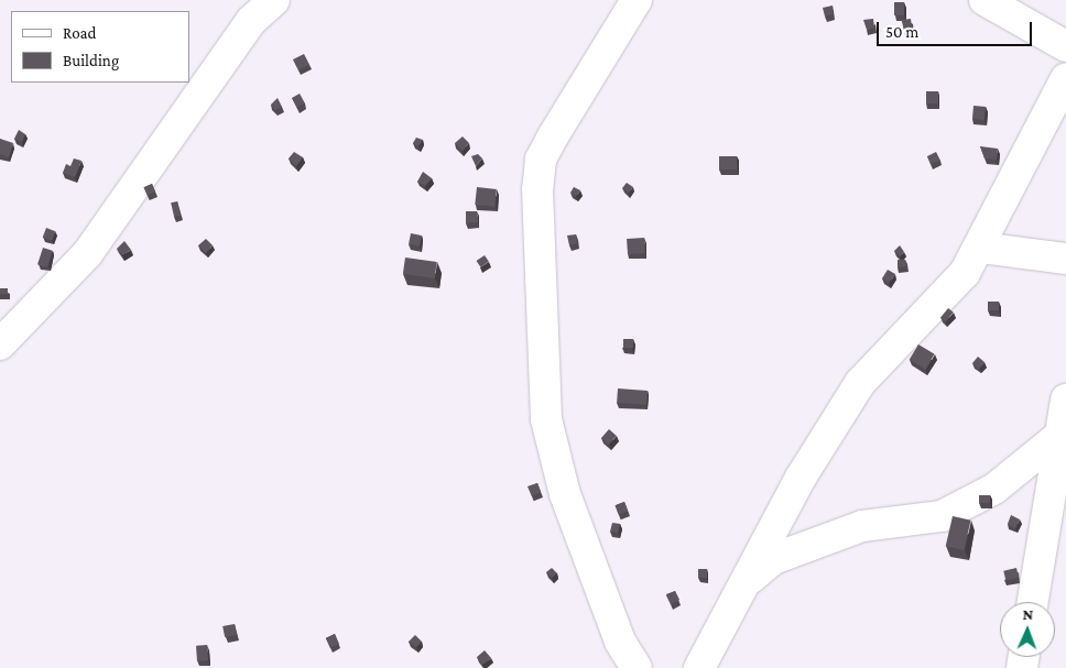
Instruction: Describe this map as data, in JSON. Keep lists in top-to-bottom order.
{
  "legend": ["Road", "Building"],
  "scale_bar": "50 m",
  "north": "top"
}
